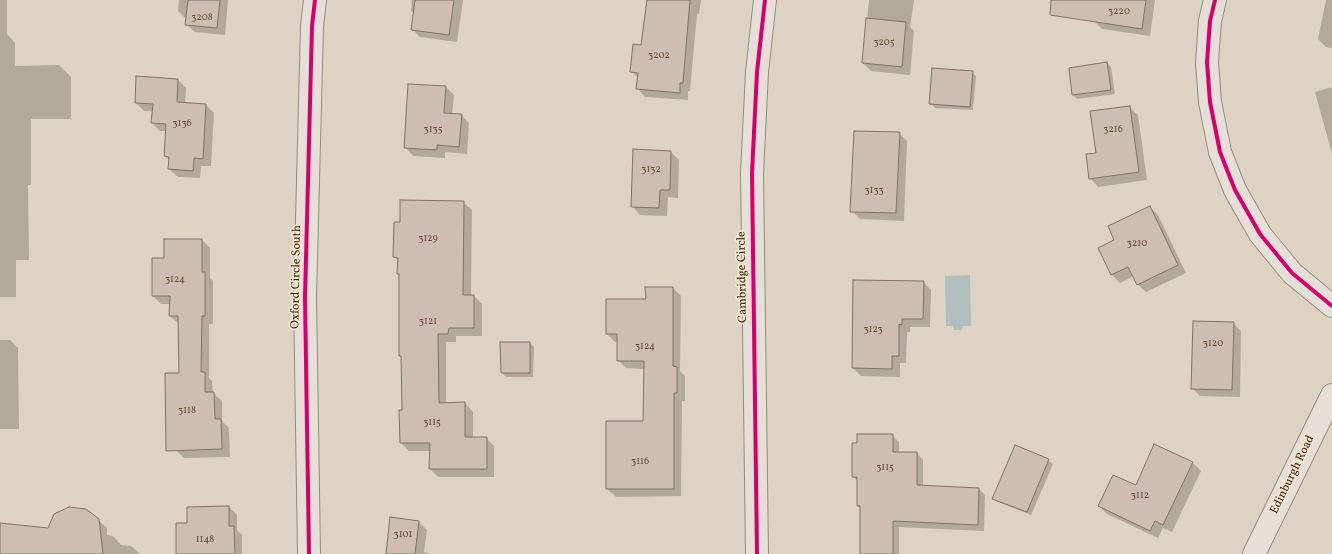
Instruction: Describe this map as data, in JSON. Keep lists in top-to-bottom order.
{
  "streets": {
    "street": ["Oxford Circle South", "Cambridge Circle", "Edinburgh Road"]
  },
  "house_numbers": [
    "3220",
    "3208",
    "3205",
    "3202",
    "3136",
    "3135",
    "3216",
    "3132",
    "3133",
    "3129",
    "3210",
    "3124",
    "3121",
    "3123",
    "3120",
    "3124",
    "3118",
    "3115",
    "3116",
    "3115",
    "3112",
    "3101",
    "1148"
  ]
}
